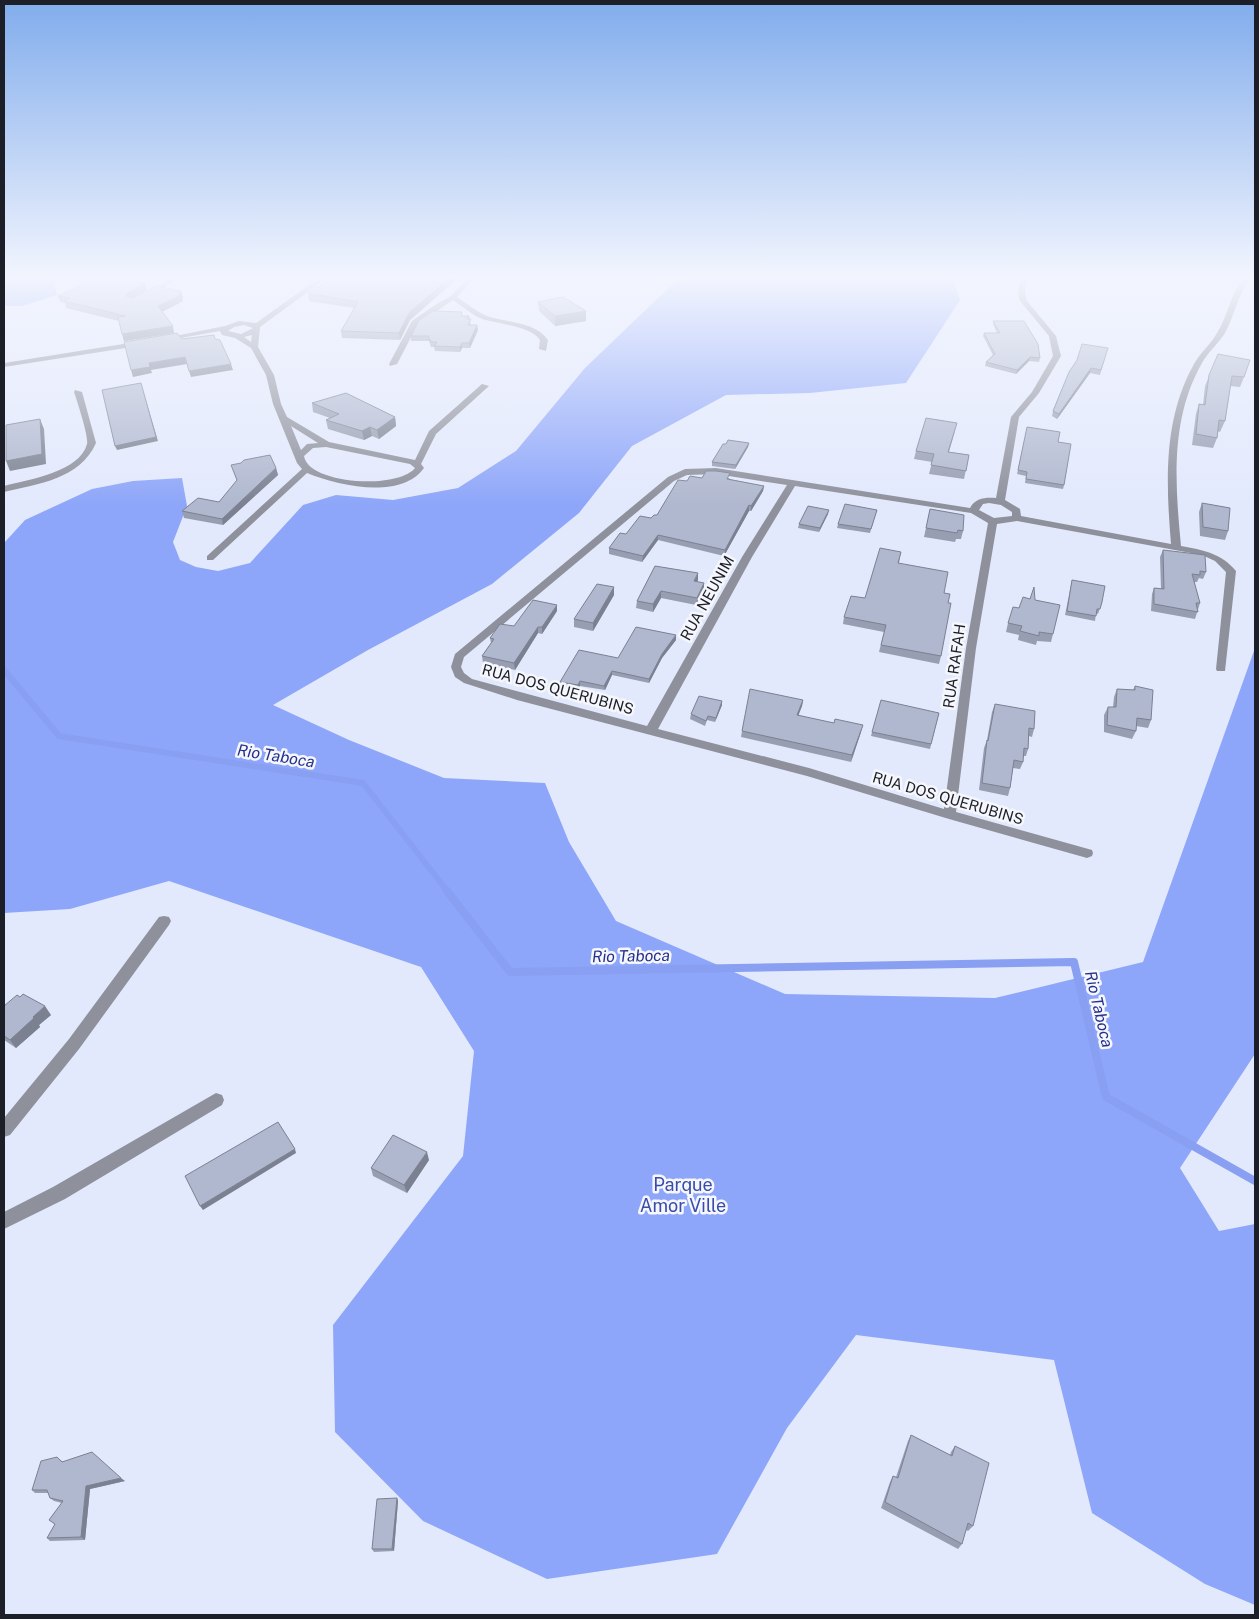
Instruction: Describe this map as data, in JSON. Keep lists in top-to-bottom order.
{
  "streets": {
    "street": ["RUA NEUNIM", "RUA RAFAH", "RUA DOS QUERUBINS"]
  },
  "crossings": [
    ["RUA NEUNIM", "RUA DOS QUERUBINS"],
    ["RUA RAFAH", "RUA DOS QUERUBINS"]
  ],
  "water": ["Rio Taboca"],
  "parks": ["Parque Amor Ville"]
}
